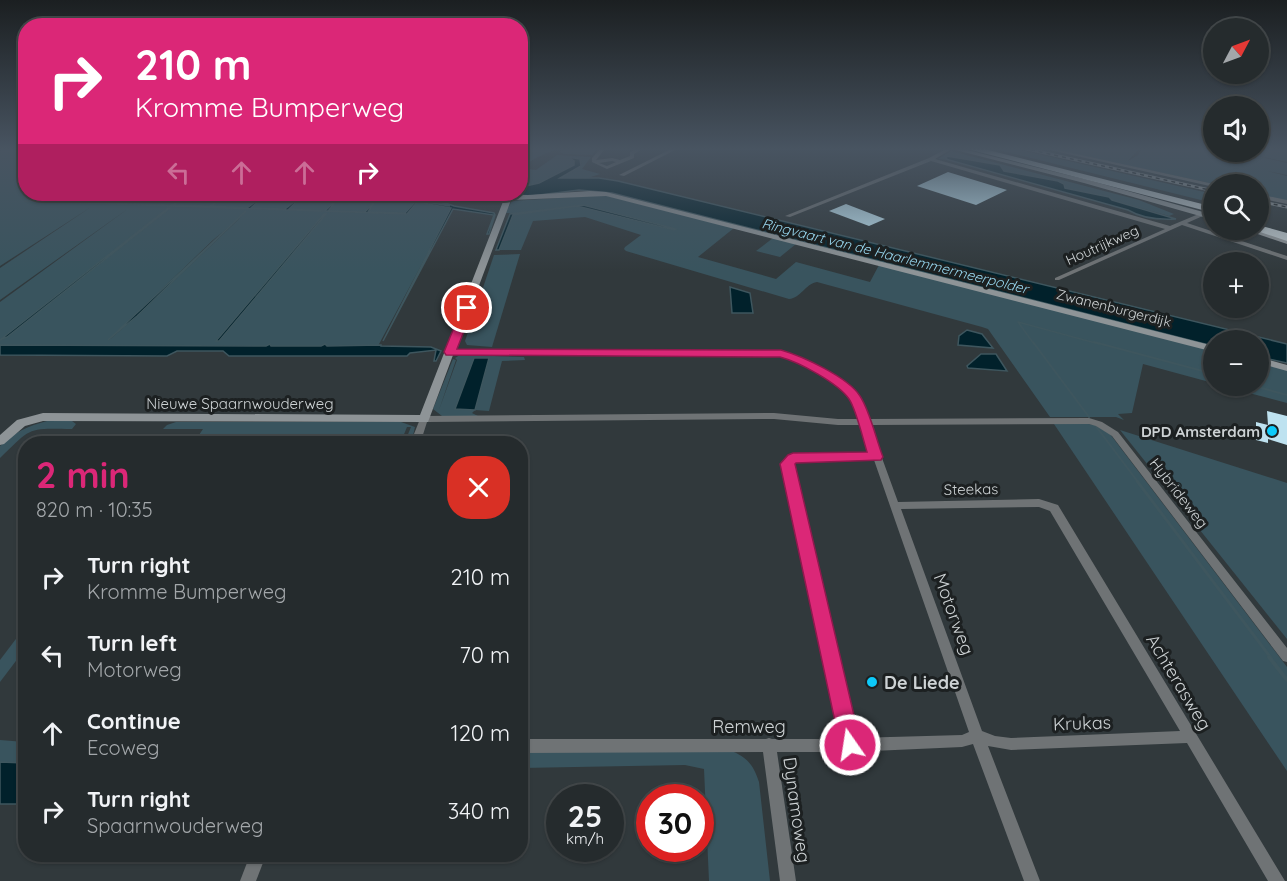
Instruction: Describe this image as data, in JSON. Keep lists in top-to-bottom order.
{
  "streets": {
    "street": [
      "Houtrijkweg",
      "Zwanenburgerdijk",
      "Nieuwe Spaarnwouderweg",
      "Steekas",
      "Hybrideweg",
      "Motorweg",
      "Achterasweg",
      "Krukas",
      "Remweg",
      "Dynamoweg"
    ]
  },
  "crossings": [
    ["Nieuwe Spaarnwouderweg", "Hybrideweg"],
    ["Steekas", "Motorweg"],
    ["Steekas", "Achterasweg"],
    ["Hybrideweg", "Motorweg"],
    ["Motorweg", "Krukas"],
    ["Motorweg", "Remweg"],
    ["Achterasweg", "Krukas"],
    ["Krukas", "Remweg"],
    ["Remweg", "Dynamoweg"]
  ],
  "water": ["Ringvaart van de Haarlemmermeerpolder"],
  "places": ["DPD Amsterdam", "De Liede"],
  "north": "top right",
  "page": {
    "map_buttons": ["+", "−"],
    "turn": ["210 m", "Kromme Bumperweg"],
    "heading": ["2 min", "820 m · 10:35"],
    "list": [
      {
        "name": "Turn right",
        "note": "Kromme Bumperweg",
        "value": "210 m"
      },
      {
        "name": "Turn left",
        "note": "Motorweg",
        "value": "70 m"
      },
      {
        "name": "Continue",
        "note": "Ecoweg",
        "value": "120 m"
      },
      {
        "name": "Turn right",
        "note": "Spaarnwouderweg",
        "value": "340 m"
      }
    ],
    "speed": "25 km/h",
    "limit": "30"
  }
}
